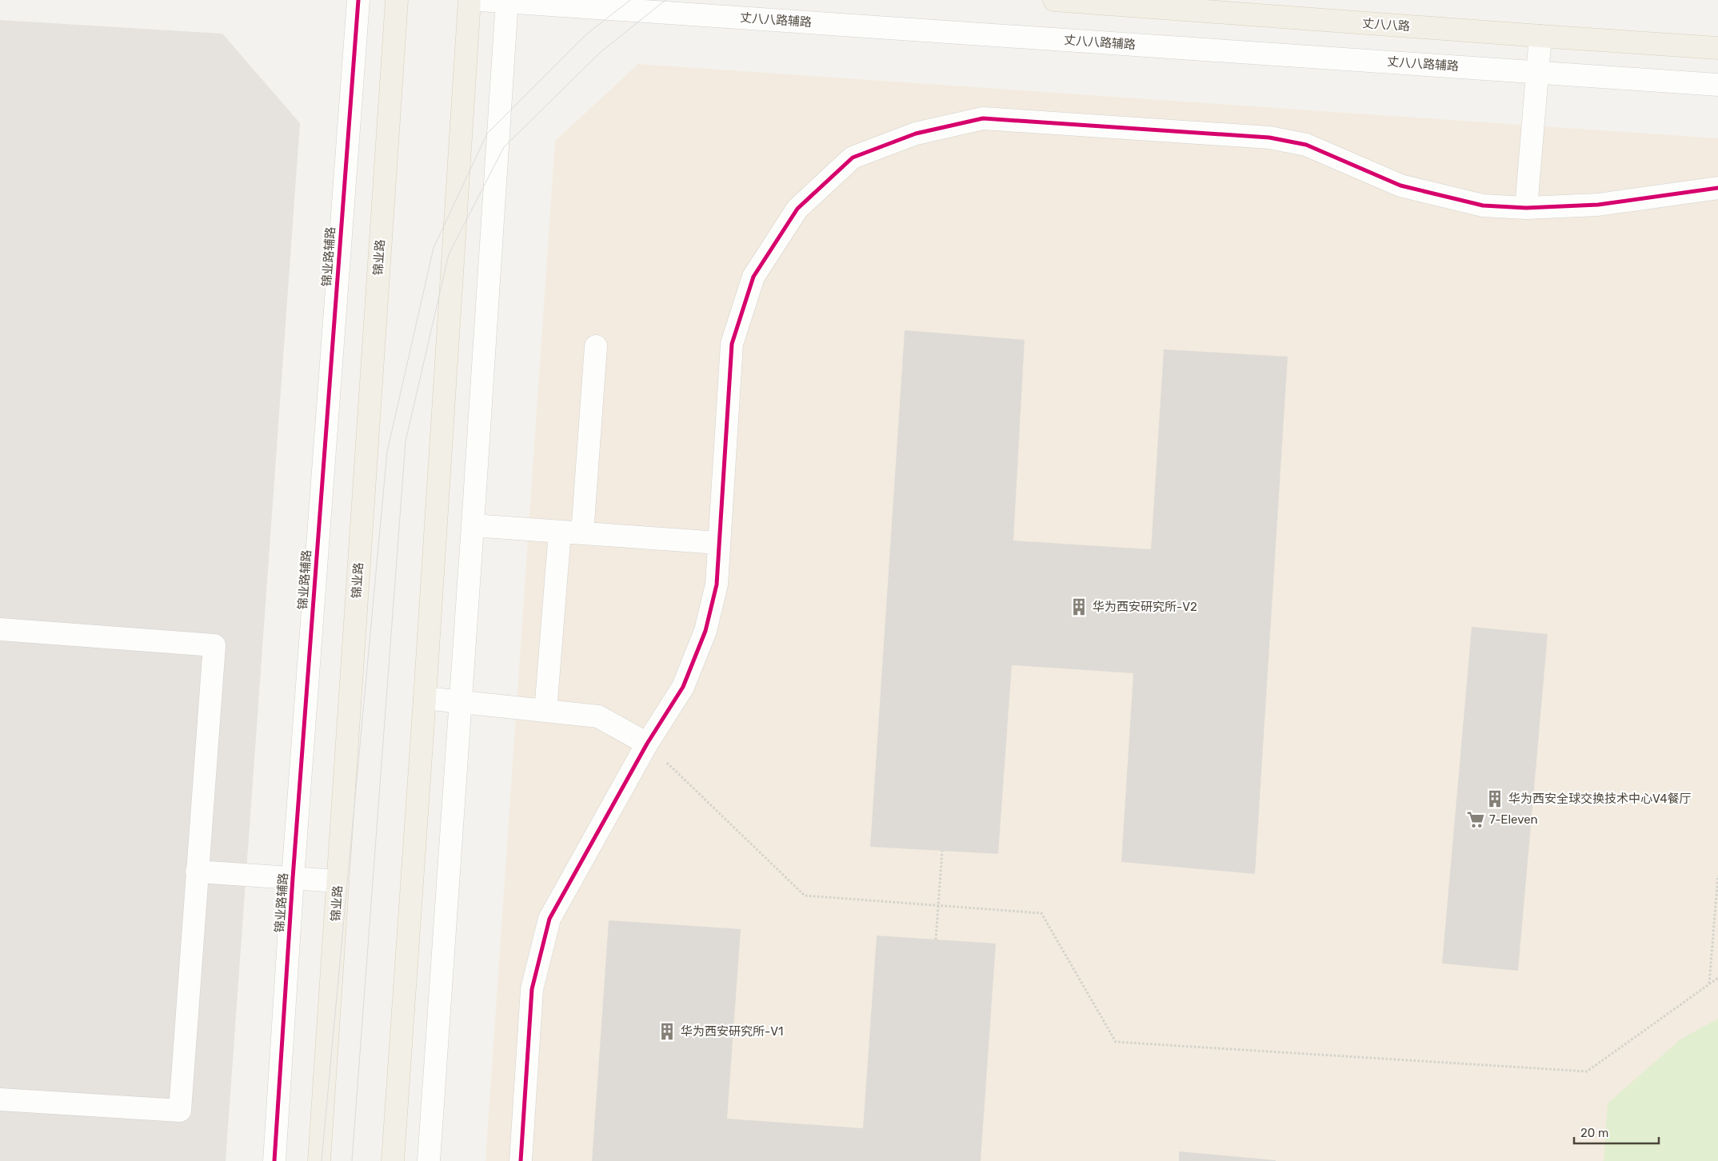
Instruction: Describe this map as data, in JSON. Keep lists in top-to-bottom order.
{
  "streets": {
    "main road": ["丈八八路", "锦业路"],
    "street": ["丈八八路辅路", "锦业路辅路"]
  },
  "places": {
    "building": ["华为西安研究所-V2", "华为西安全球交换技术中心V4餐厅", "华为西安研究所-V1"],
    "supermarket": ["7-Eleven"]
  },
  "scale_bar": "20 m"
}
